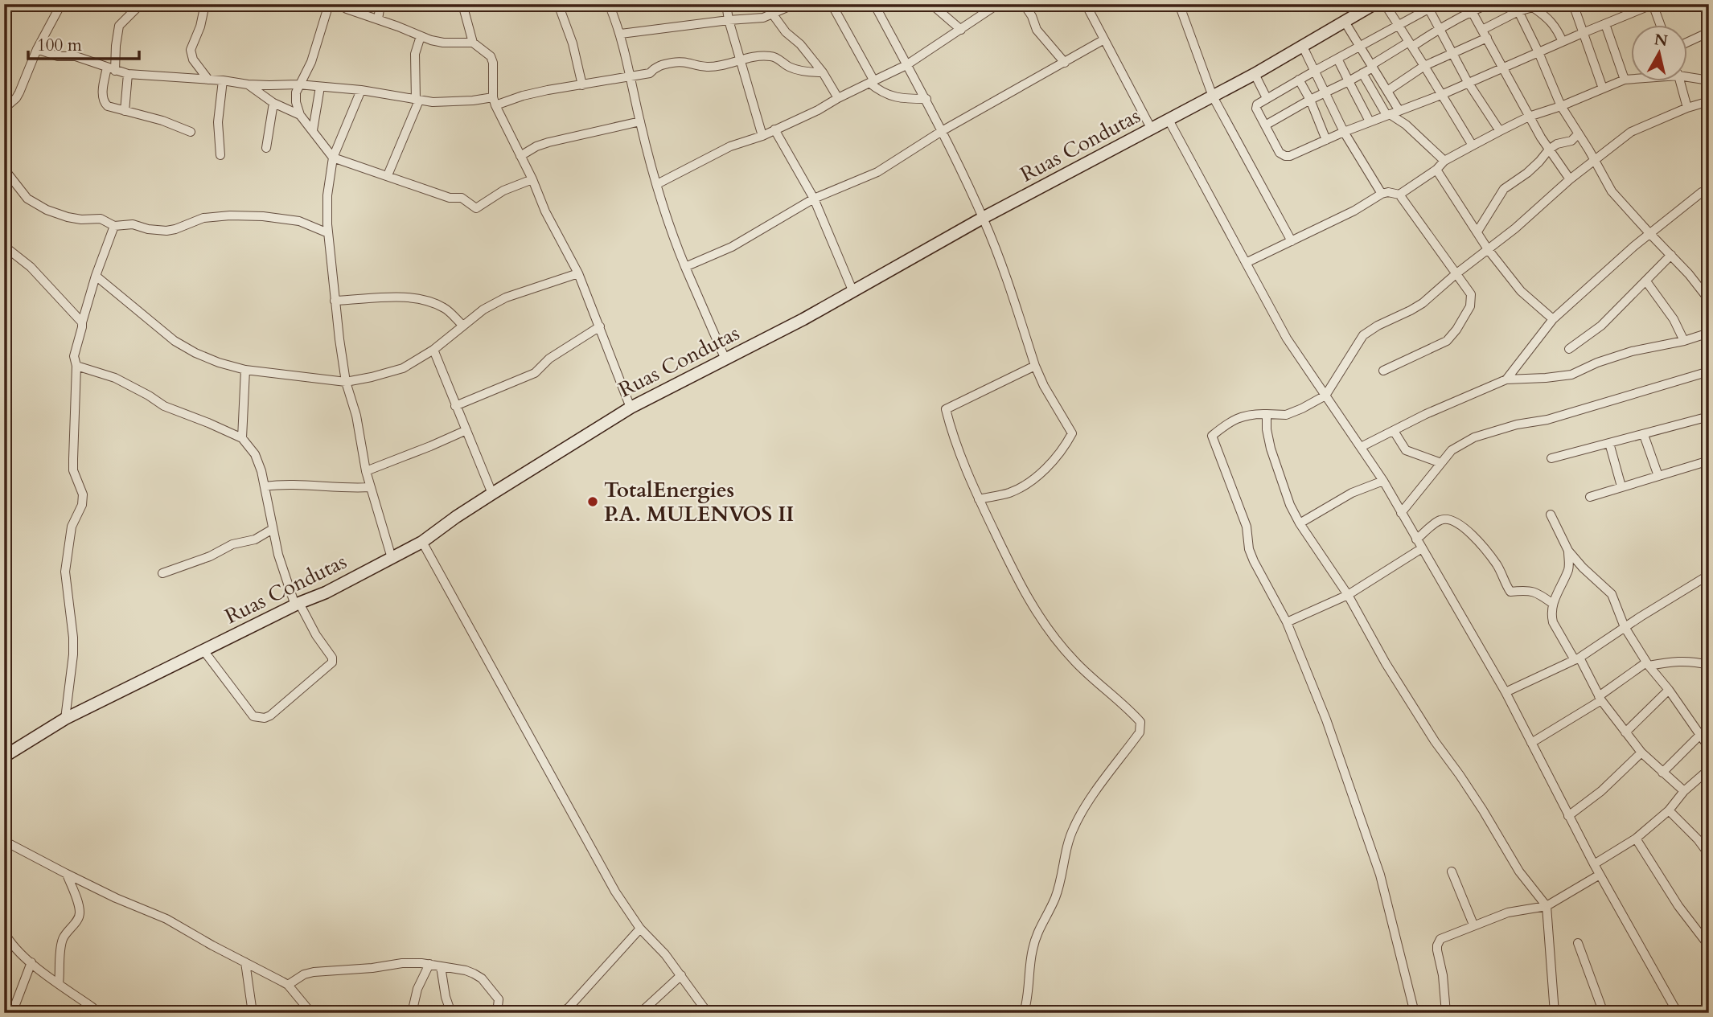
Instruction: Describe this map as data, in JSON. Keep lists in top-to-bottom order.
{
  "streets": {
    "street": ["Ruas Condutas"]
  },
  "places": ["TotalEnergies P.A. MULENVOS II"],
  "scale_bar": "100 m",
  "north": "top"
}
